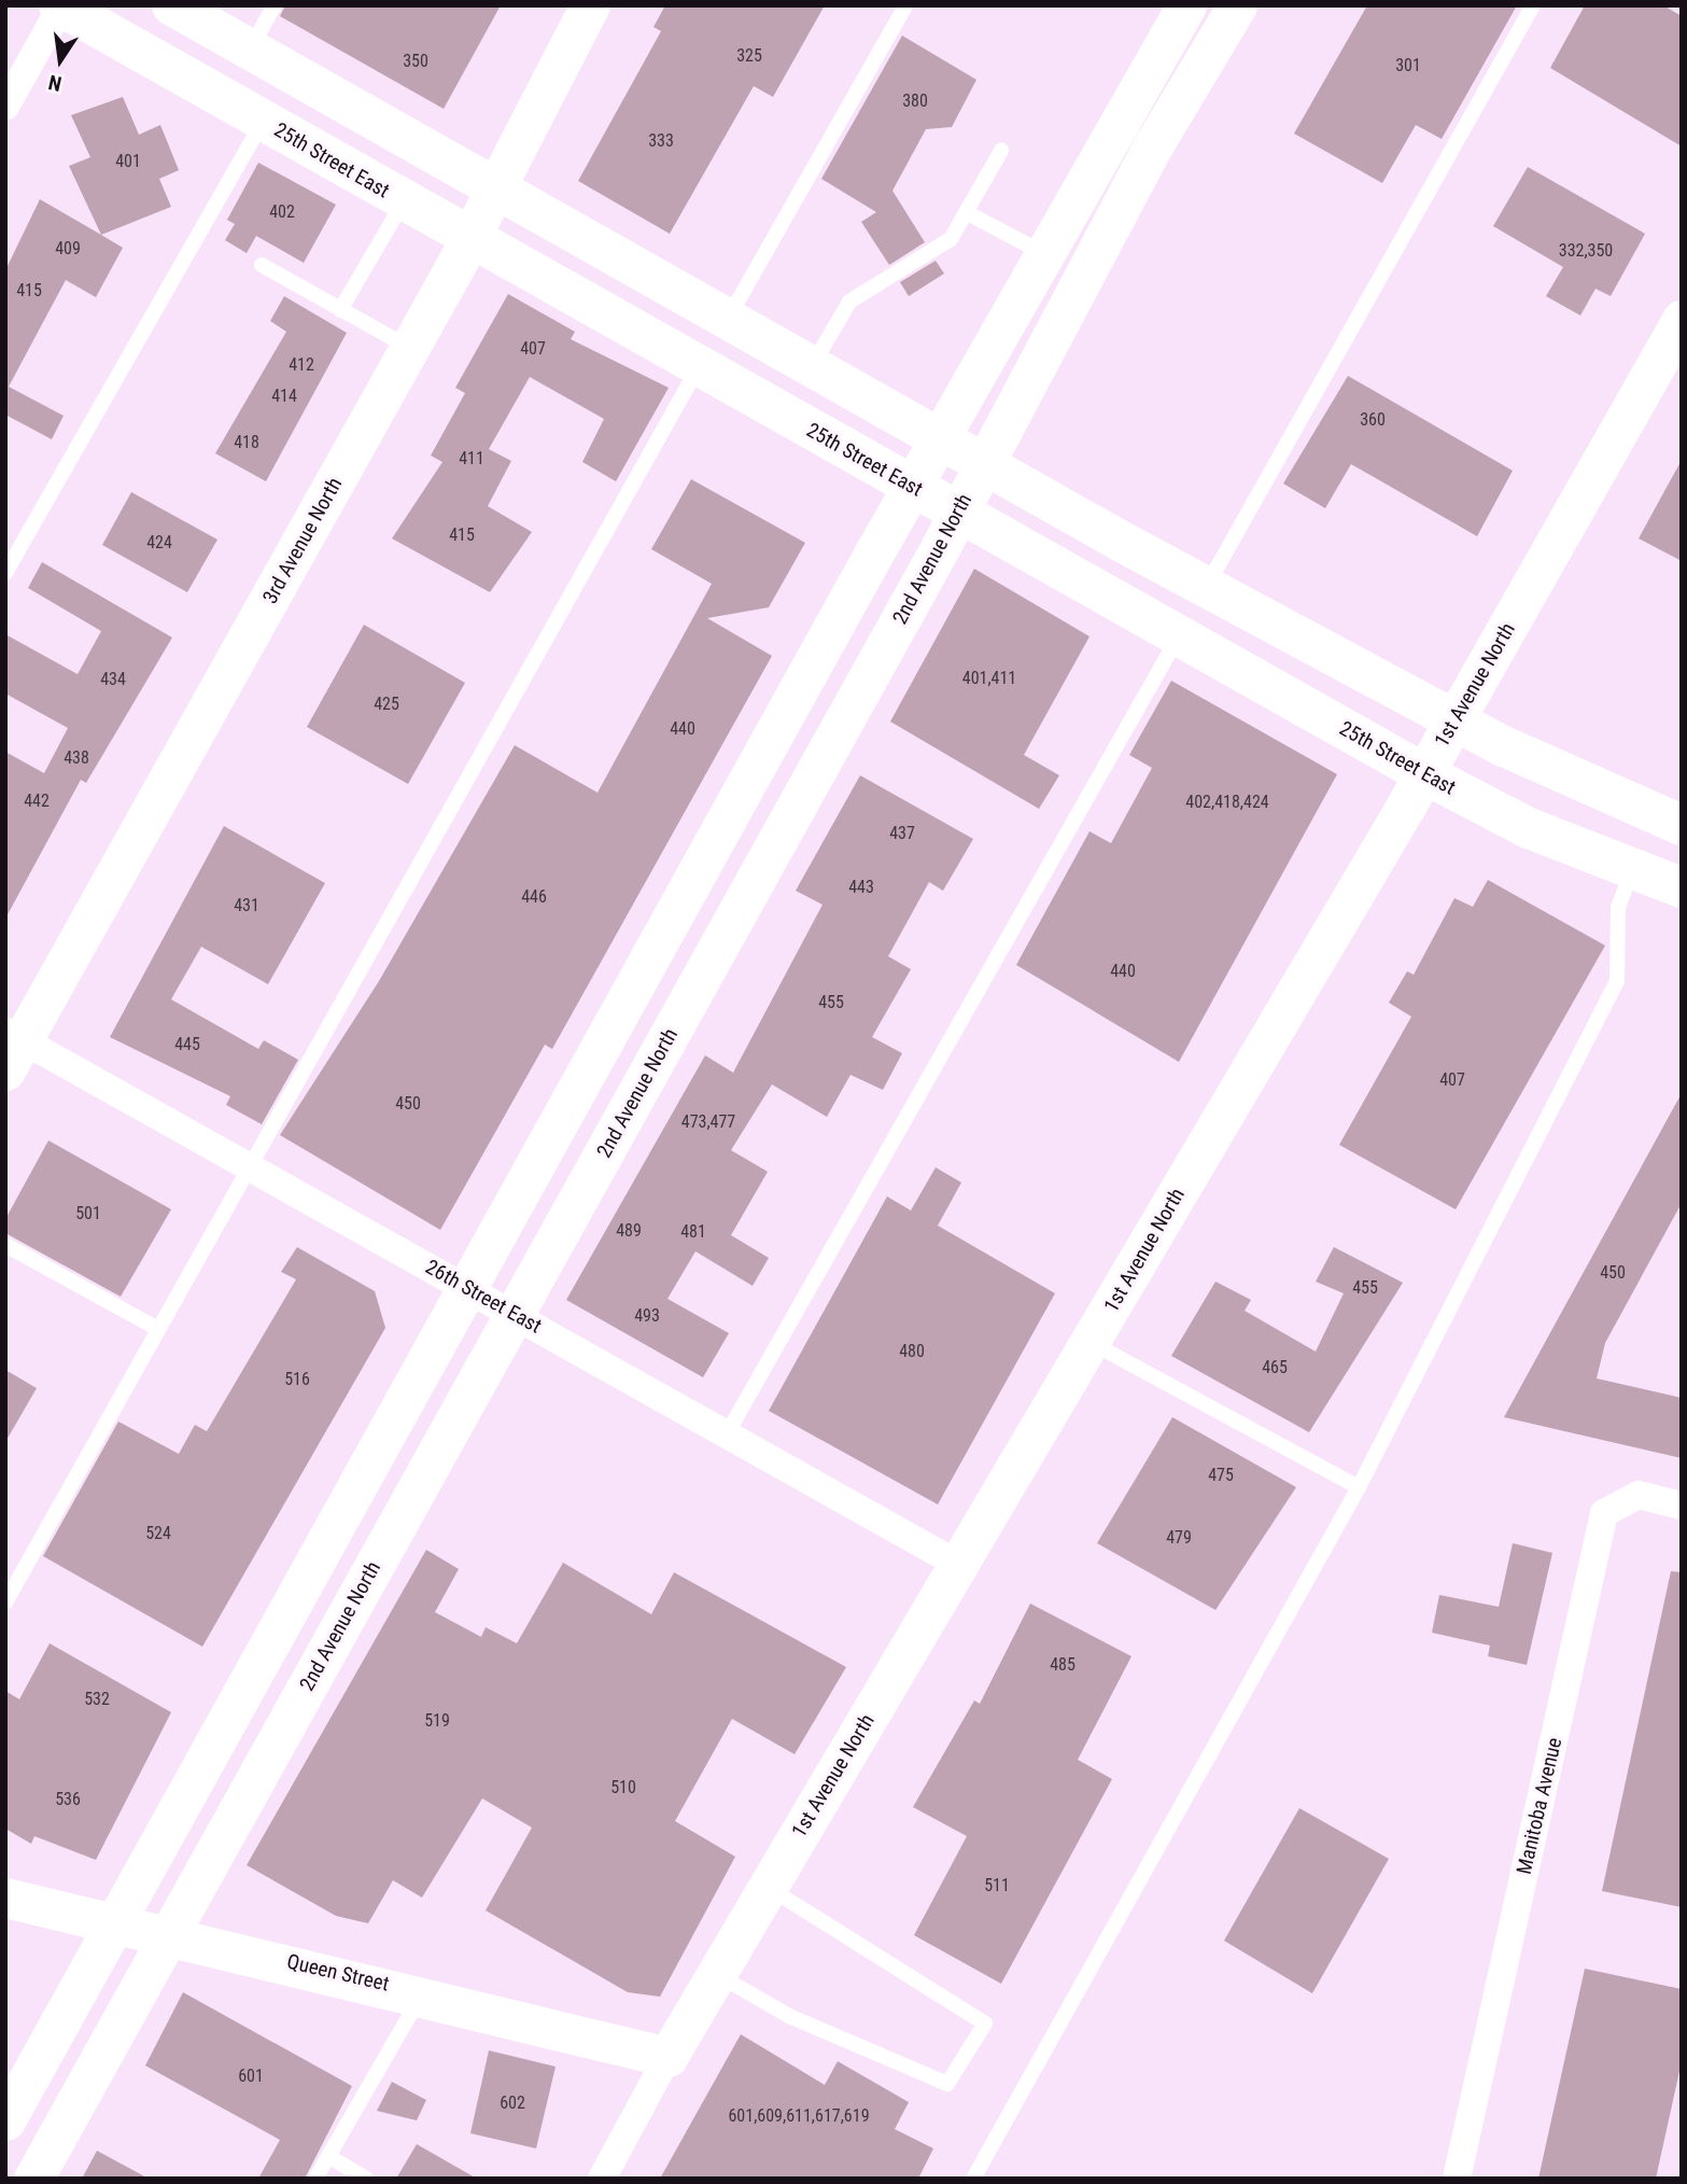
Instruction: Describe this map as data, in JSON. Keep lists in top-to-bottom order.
{
  "streets": {
    "main road": [
      "25th Street East",
      "3rd Avenue North",
      "2nd Avenue North",
      "1st Avenue North",
      "Queen Street"
    ],
    "street": ["26th Street East", "Manitoba Avenue"]
  },
  "crossings": [
    ["25th Street East", "3rd Avenue North"],
    ["25th Street East", "2nd Avenue North"],
    ["25th Street East", "1st Avenue North"],
    ["3rd Avenue North", "26th Street East"],
    ["2nd Avenue North", "26th Street East"],
    ["2nd Avenue North", "Queen Street"],
    ["1st Avenue North", "26th Street East"],
    ["1st Avenue North", "Queen Street"]
  ],
  "house_numbers": [
    "325",
    "350",
    "301",
    "380",
    "333",
    "401",
    "402",
    "409",
    "332,350",
    "415",
    "407",
    "412",
    "414",
    "360",
    "418",
    "411",
    "415",
    "424",
    "401,411",
    "434",
    "425",
    "440",
    "438",
    "442",
    "402,418,424",
    "437",
    "443",
    "446",
    "431",
    "440",
    "455",
    "445",
    "407",
    "450",
    "473,477",
    "501",
    "489",
    "481",
    "450",
    "455",
    "493",
    "480",
    "465",
    "516",
    "475",
    "524",
    "479",
    "485",
    "532",
    "519",
    "510",
    "536",
    "511",
    "601",
    "602",
    "601,609,611,617,619"
  ],
  "north": "bottom"
}
